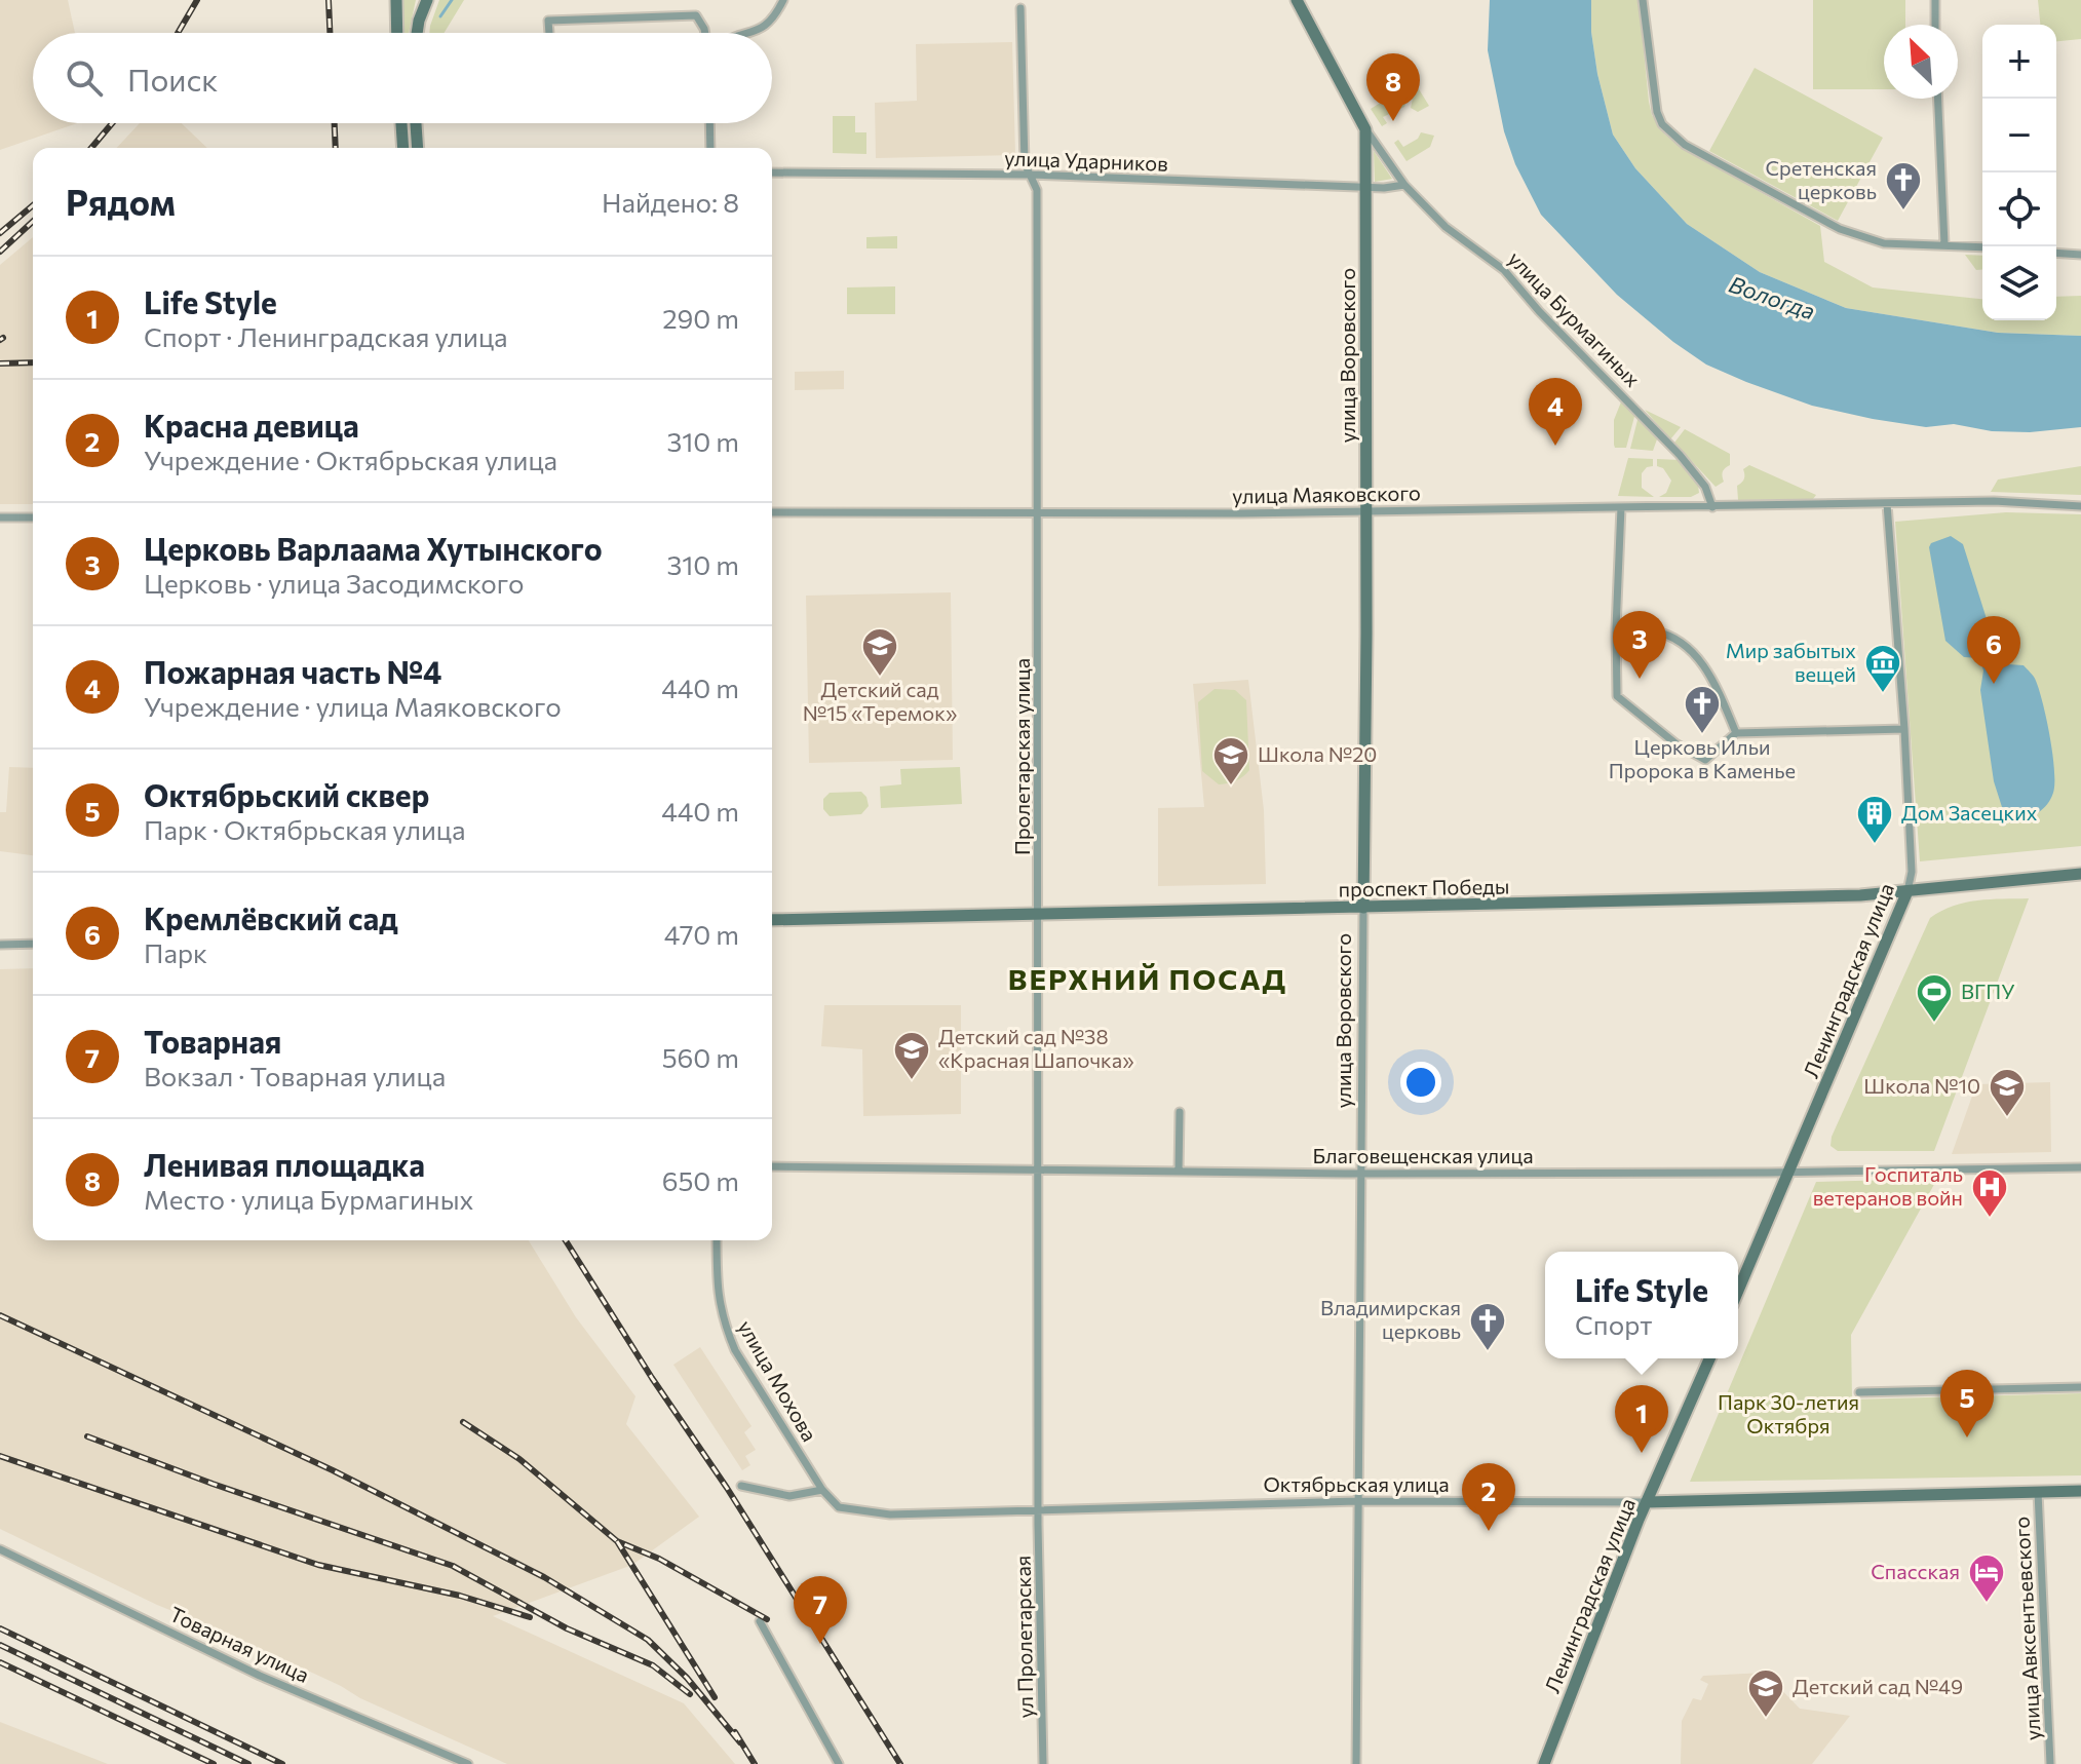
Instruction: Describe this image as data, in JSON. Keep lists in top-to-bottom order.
{
  "streets": {
    "main road": [
      "улица Бурмагиных",
      "улица Воровского",
      "проспект Победы",
      "Ленинградская улица",
      "Октябрьская улица"
    ],
    "street": [
      "улица Ударников",
      "улица Маяковского",
      "Пролетарская улица",
      "Благовещенская улица",
      "улица Мохова",
      "улица Авксентьевского",
      "ул Пролетарская",
      "Товарная улица"
    ]
  },
  "crossings": [
    ["улица Ударников", "улица Бурмагиных"],
    ["улица Ударников", "улица Воровского"],
    ["улица Ударников", "Пролетарская улица"],
    ["улица Бурмагиных", "улица Воровского"],
    ["улица Бурмагиных", "улица Маяковского"],
    ["улица Воровского", "улица Маяковского"],
    ["улица Воровского", "проспект Победы"],
    ["улица Воровского", "Благовещенская улица"],
    ["улица Воровского", "Октябрьская улица"],
    ["улица Маяковского", "Пролетарская улица"],
    ["улица Маяковского", "Ленинградская улица"],
    ["Пролетарская улица", "проспект Победы"],
    ["Пролетарская улица", "Благовещенская улица"],
    ["Пролетарская улица", "Октябрьская улица"],
    ["Пролетарская улица", "ул Пролетарская"],
    ["проспект Победы", "Ленинградская улица"],
    ["Ленинградская улица", "Благовещенская улица"],
    ["Ленинградская улица", "Октябрьская улица"],
    ["улица Мохова", "Октябрьская улица"],
    ["Октябрьская улица", "улица Авксентьевского"],
    ["Октябрьская улица", "ул Пролетарская"]
  ],
  "districts": ["ВЕРХНИЙ ПОСАД"],
  "water": ["Вологда"],
  "parks": ["Парк 30-летия Октября"],
  "places": {
    "church": ["Сретенская церковь", "Церковь Ильи Пророка в Каменье", "Владимирская церковь"],
    "school or university": [
      "Детский сад №15 «Теремок»",
      "Школа №20",
      "Детский сад №38 «Красная Шапочка»",
      "Школа №10",
      "Детский сад №49"
    ],
    "museum": ["Мир забытых вещей"],
    "building": ["Дом Засецких"],
    "sports": ["ВГПУ"],
    "hospital": ["Госпиталь ветеранов войн"],
    "hotel": ["Спасская"]
  },
  "north": "top left",
  "page": {
    "map_buttons": ["+", "−"],
    "search": "Поиск",
    "pins": [
      "8",
      "4",
      "3",
      "6",
      "5",
      "1",
      "2",
      "7"
    ],
    "heading": ["Рядом", "Найдено: 8"],
    "list": [
      {
        "mark": "1",
        "name": "Life Style",
        "note": "Спорт · Ленинградская улица",
        "value": "290 m"
      },
      {
        "mark": "2",
        "name": "Красна девица",
        "note": "Учреждение · Октябрьская улица",
        "value": "310 m"
      },
      {
        "mark": "3",
        "name": "Церковь Варлаама Хутынского",
        "note": "Церковь · улица Засодимского",
        "value": "310 m"
      },
      {
        "mark": "4",
        "name": "Пожарная часть №4",
        "note": "Учреждение · улица Маяковского",
        "value": "440 m"
      },
      {
        "mark": "5",
        "name": "Октябрьский сквер",
        "note": "Парк · Октябрьская улица",
        "value": "440 m"
      },
      {
        "mark": "6",
        "name": "Кремлёвский сад",
        "note": "Парк",
        "value": "470 m"
      },
      {
        "mark": "7",
        "name": "Товарная",
        "note": "Вокзал · Товарная улица",
        "value": "560 m"
      },
      {
        "mark": "8",
        "name": "Ленивая площадка",
        "note": "Место · улица Бурмагиных",
        "value": "650 m"
      }
    ],
    "popup": ["Life Style", "Спорт"]
  }
}
